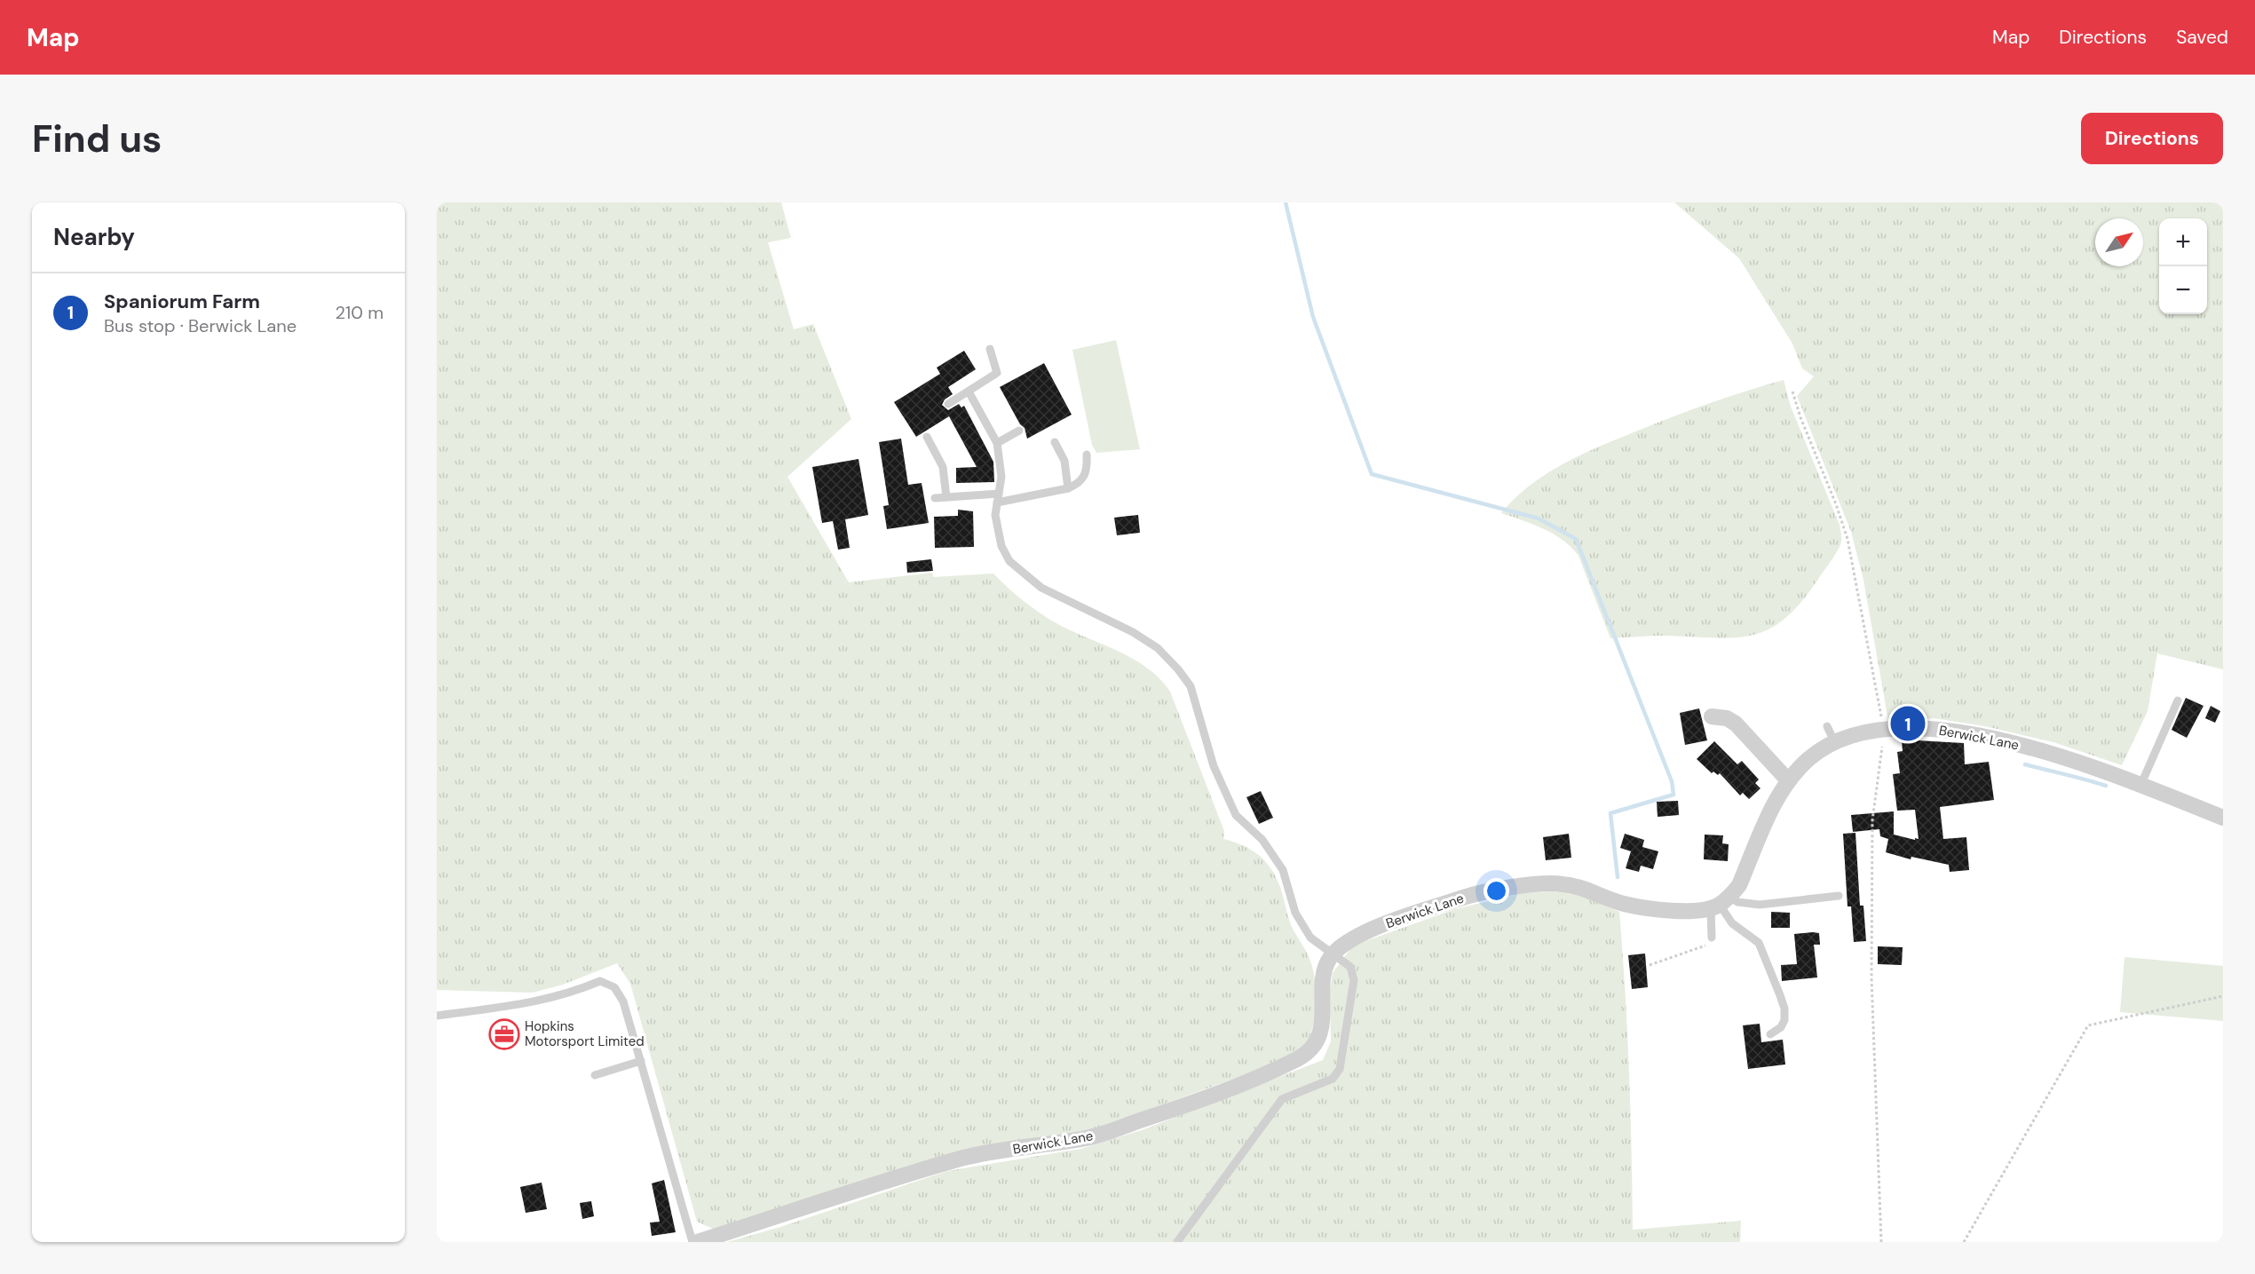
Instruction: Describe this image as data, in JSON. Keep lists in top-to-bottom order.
{
  "streets": {
    "street": ["Berwick Lane"]
  },
  "places": {
    "office": ["Hopkins Motorsport Limited"]
  },
  "north": "top right",
  "page": {
    "header": "Map",
    "nav": ["Map", "Directions", "Saved"],
    "buttons": "Directions",
    "title": "Find us",
    "heading": "Nearby",
    "map_buttons": ["+", "−"],
    "list": [
      {
        "mark": "1",
        "name": "Spaniorum Farm",
        "note": "Bus stop · Berwick Lane",
        "value": "210 m"
      }
    ],
    "pins": "1"
  }
}
